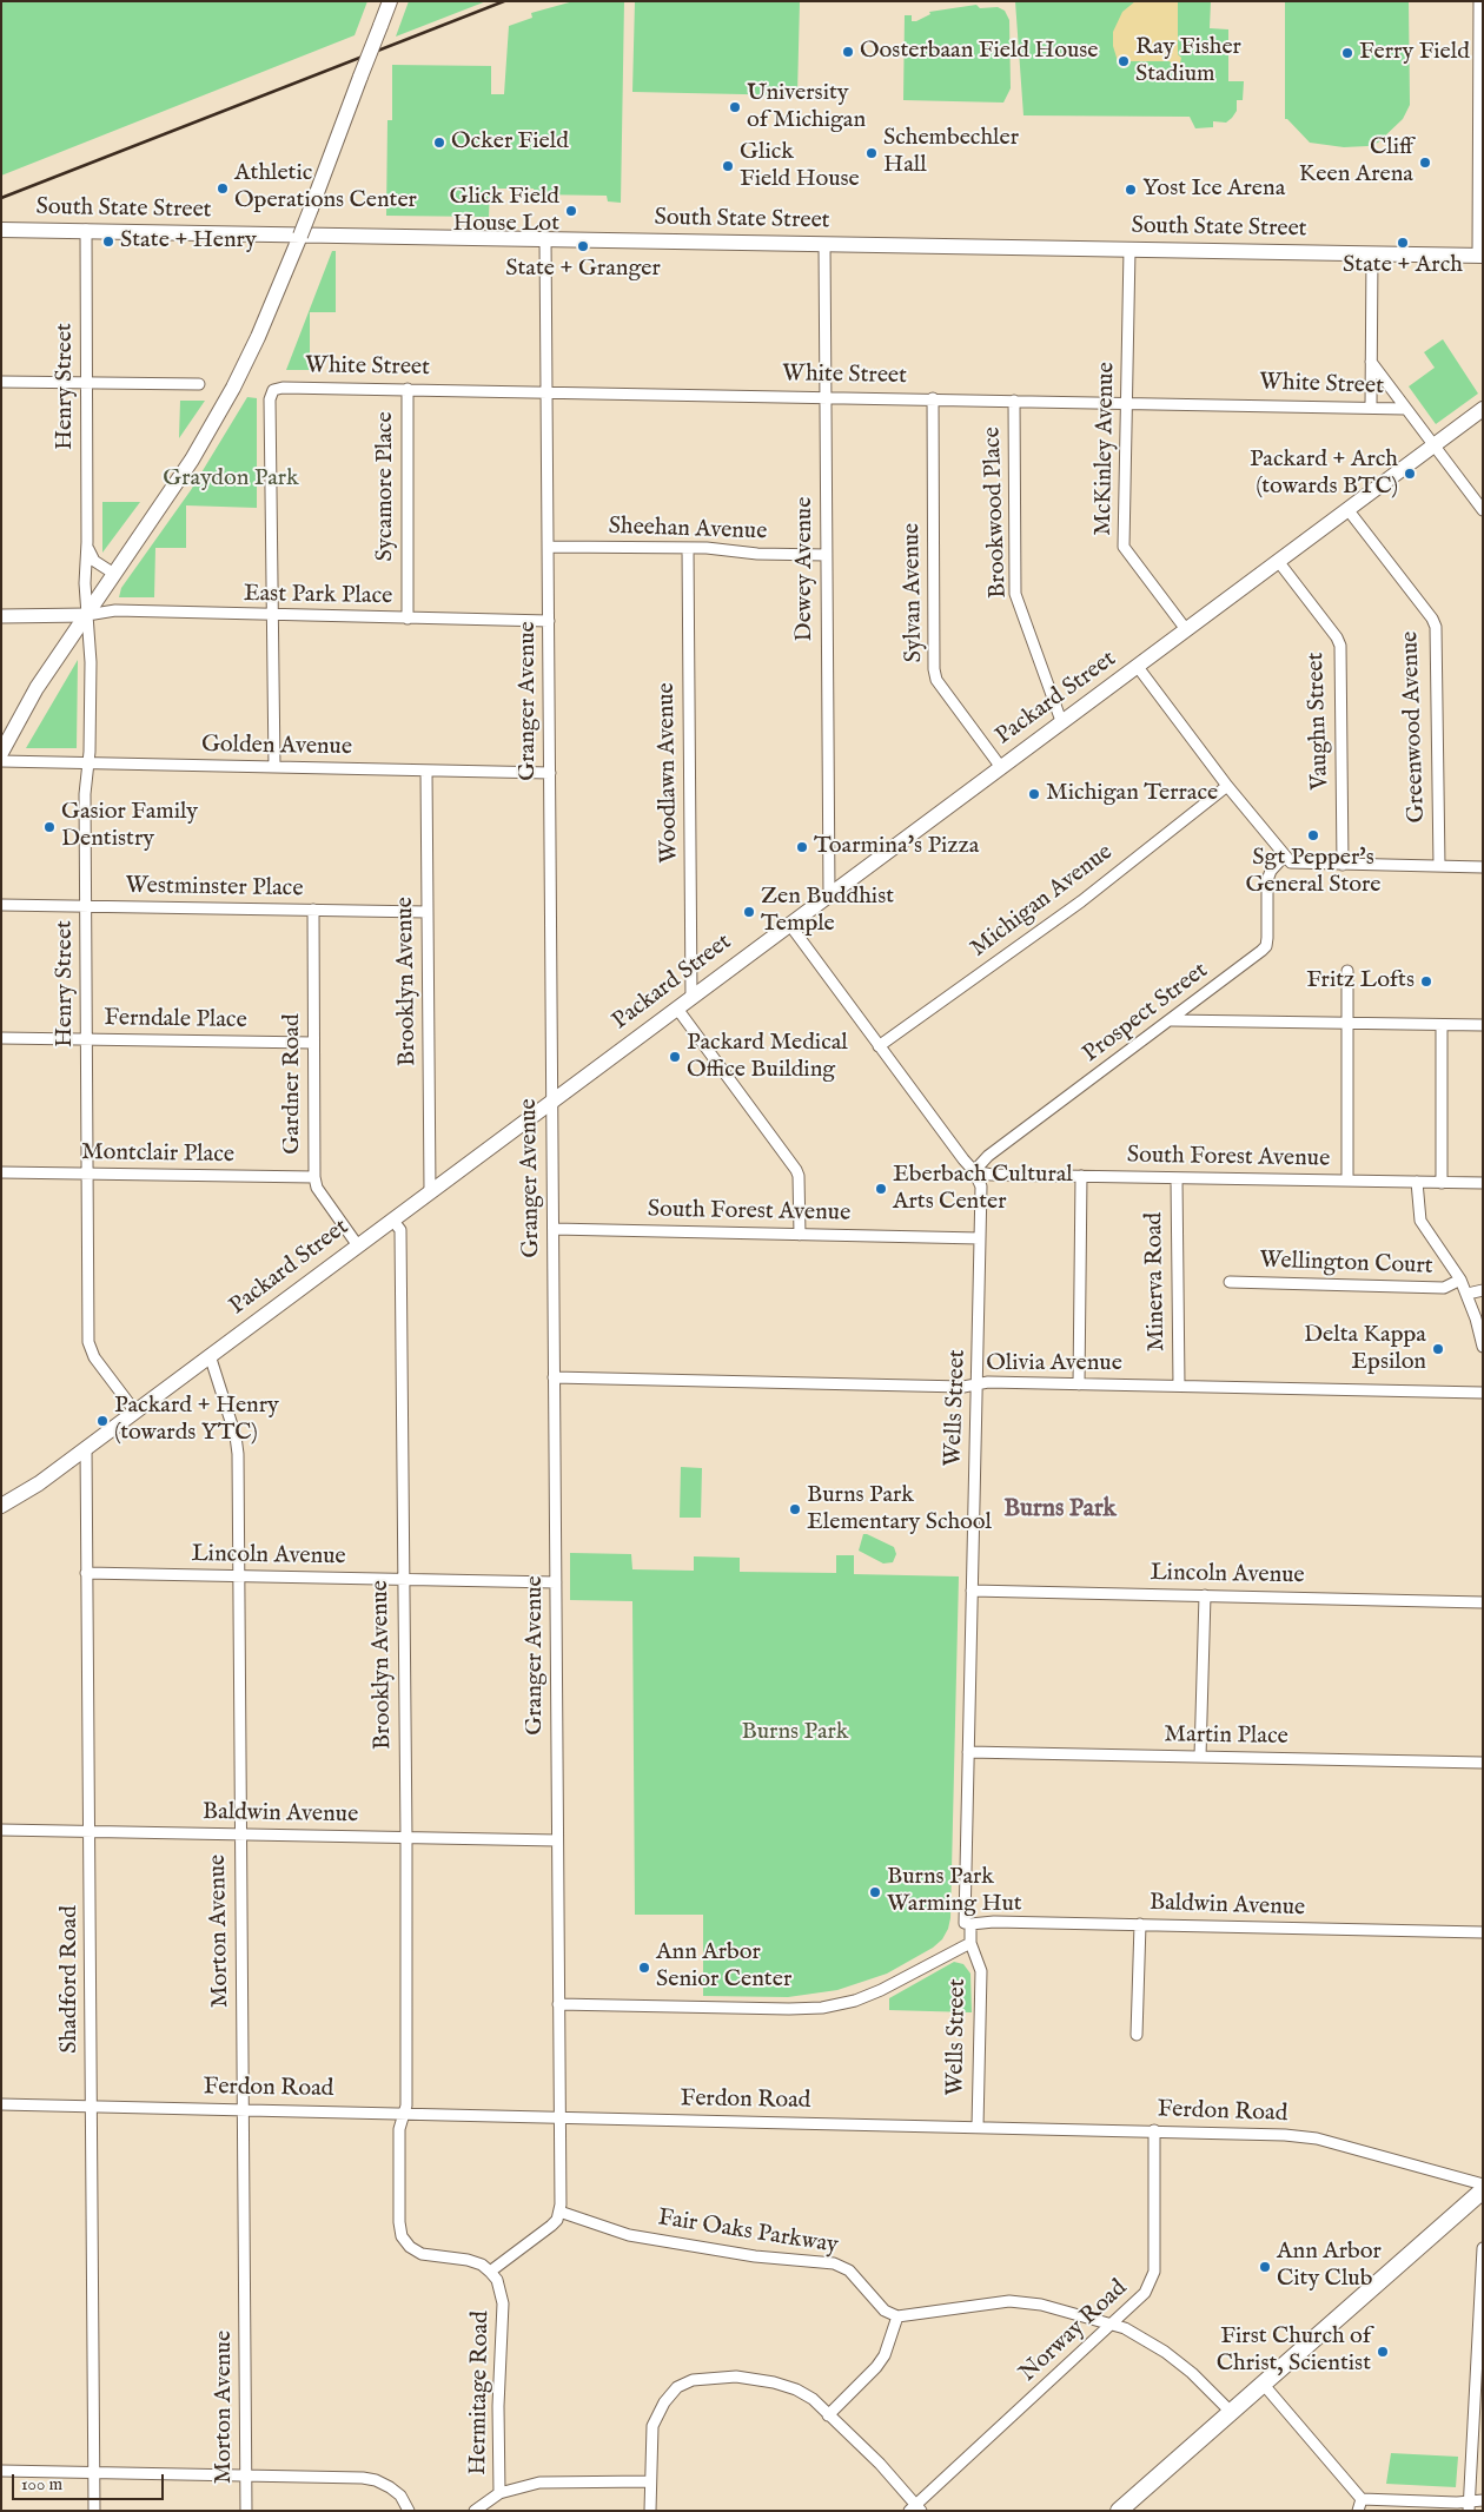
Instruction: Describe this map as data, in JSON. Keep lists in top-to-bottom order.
{
  "streets": {
    "main road": ["South State Street", "Packard Street"],
    "street": [
      "White Street",
      "Henry Street",
      "McKinley Avenue",
      "Sycamore Place",
      "Brookwood Place",
      "Sheehan Avenue",
      "Dewey Avenue",
      "Sylvan Avenue",
      "East Park Place",
      "Granger Avenue",
      "Vaughn Street",
      "Greenwood Avenue",
      "Golden Avenue",
      "Woodlawn Avenue",
      "Westminster Place",
      "Michigan Avenue",
      "Brooklyn Avenue",
      "Prospect Street",
      "Ferndale Place",
      "Gardner Road",
      "Montclair Place",
      "South Forest Avenue",
      "Wellington Court",
      "Minerva Road",
      "Olivia Avenue",
      "Wells Street",
      "Lincoln Avenue",
      "Martin Place",
      "Baldwin Avenue",
      "Morton Avenue",
      "Shadford Road",
      "Ferdon Road",
      "Fair Oaks Parkway",
      "Norway Road",
      "Hermitage Road"
    ]
  },
  "crossings": [
    ["South State Street", "Henry Street"],
    ["South State Street", "McKinley Avenue"],
    ["South State Street", "Dewey Avenue"],
    ["South State Street", "Granger Avenue"],
    ["White Street", "McKinley Avenue"],
    ["White Street", "Sycamore Place"],
    ["White Street", "Brookwood Place"],
    ["White Street", "Dewey Avenue"],
    ["White Street", "Sylvan Avenue"],
    ["White Street", "East Park Place"],
    ["White Street", "Granger Avenue"],
    ["Henry Street", "East Park Place"],
    ["Henry Street", "Packard Street"],
    ["Henry Street", "Golden Avenue"],
    ["Henry Street", "Westminster Place"],
    ["Henry Street", "Ferndale Place"],
    ["Henry Street", "Montclair Place"],
    ["McKinley Avenue", "Packard Street"],
    ["Sycamore Place", "East Park Place"],
    ["Brookwood Place", "Packard Street"],
    ["Sheehan Avenue", "Dewey Avenue"],
    ["Sheehan Avenue", "Granger Avenue"],
    ["Sheehan Avenue", "Woodlawn Avenue"],
    ["Dewey Avenue", "Packard Street"],
    ["Sylvan Avenue", "Packard Street"],
    ["East Park Place", "Granger Avenue"],
    ["Packard Street", "Granger Avenue"],
    ["Packard Street", "Vaughn Street"],
    ["Packard Street", "Greenwood Avenue"],
    ["Packard Street", "Woodlawn Avenue"],
    ["Packard Street", "Brooklyn Avenue"],
    ["Packard Street", "Gardner Road"],
    ["Packard Street", "Wells Street"],
    ["Packard Street", "Morton Avenue"],
    ["Packard Street", "Shadford Road"],
    ["Granger Avenue", "Golden Avenue"],
    ["Granger Avenue", "South Forest Avenue"],
    ["Granger Avenue", "Olivia Avenue"],
    ["Granger Avenue", "Lincoln Avenue"],
    ["Granger Avenue", "Baldwin Avenue"],
    ["Granger Avenue", "Ferdon Road"],
    ["Granger Avenue", "Fair Oaks Parkway"],
    ["Golden Avenue", "Brooklyn Avenue"],
    ["Westminster Place", "Brooklyn Avenue"],
    ["Westminster Place", "Gardner Road"],
    ["Michigan Avenue", "Wells Street"],
    ["Brooklyn Avenue", "Lincoln Avenue"],
    ["Brooklyn Avenue", "Baldwin Avenue"],
    ["Brooklyn Avenue", "Ferdon Road"],
    ["Prospect Street", "South Forest Avenue"],
    ["Prospect Street", "Wells Street"],
    ["Ferndale Place", "Gardner Road"],
    ["Gardner Road", "Montclair Place"],
    ["South Forest Avenue", "Minerva Road"],
    ["South Forest Avenue", "Wells Street"],
    ["Minerva Road", "Olivia Avenue"],
    ["Olivia Avenue", "Wells Street"],
    ["Wells Street", "Lincoln Avenue"],
    ["Wells Street", "Martin Place"],
    ["Wells Street", "Baldwin Avenue"],
    ["Wells Street", "Ferdon Road"],
    ["Lincoln Avenue", "Morton Avenue"],
    ["Lincoln Avenue", "Shadford Road"],
    ["Baldwin Avenue", "Morton Avenue"],
    ["Baldwin Avenue", "Shadford Road"],
    ["Morton Avenue", "Ferdon Road"],
    ["Shadford Road", "Ferdon Road"],
    ["Ferdon Road", "Norway Road"]
  ],
  "districts": ["Burns Park"],
  "parks": ["Graydon Park", "Burns Park"],
  "places": [
    "Oosterbaan Field House",
    "Ferry Field",
    "Ray Fisher Stadium",
    "University of Michigan",
    "Ocker Field",
    "Schembechler Hall",
    "Cliff Keen Arena",
    "Glick Field House",
    "Athletic Operations Center",
    "Yost Ice Arena",
    "Glick Field House Lot",
    "State + Henry",
    "State + Arch",
    "State + Granger",
    "Packard + Arch (towards BTC)",
    "Michigan Terrace",
    "Gasior Family Dentistry",
    "Sgt Pepper's General Store",
    "Toarmina's Pizza",
    "Zen Buddhist Temple",
    "Fritz Lofts",
    "Packard Medical Office Building",
    "Eberbach Cultural Arts Center",
    "Delta Kappa Epsilon",
    "Packard + Henry (towards YTC)",
    "Burns Park Elementary School",
    "Burns Park Warming Hut",
    "Ann Arbor Senior Center",
    "Ann Arbor City Club",
    "First Church of Christ, Scientist"
  ],
  "scale_bar": "100 m"
}
